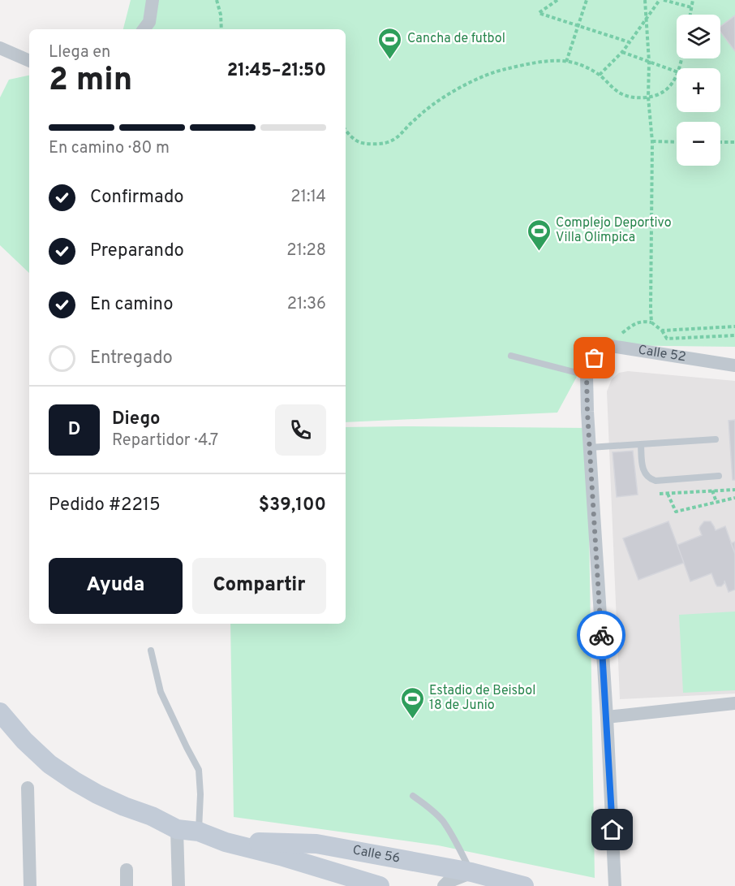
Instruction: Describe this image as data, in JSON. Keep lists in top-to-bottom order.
{
  "streets": {
    "street": ["Calle 52", "Calle 56"]
  },
  "places": {
    "sports": ["Cancha de futbol", "Complejo Deportivo Villa Olimpica", "Estadio de Beisbol 18 de Junio"]
  },
  "page": {
    "map_buttons": ["+", "−"],
    "heading": ["2 min", "Llega en", "21:45–21:50"],
    "panel": [
      "Diego",
      "Repartidor · 4.7",
      "Pedido #2215",
      "$39,100"
    ],
    "bar": "En camino · 80 m",
    "list": [
      ["Confirmado", "21:14"],
      ["Preparando", "21:28"],
      ["En camino", "21:36"],
      "Entregado"
    ],
    "round": "D",
    "buttons": ["Ayuda", "Compartir"]
  }
}
